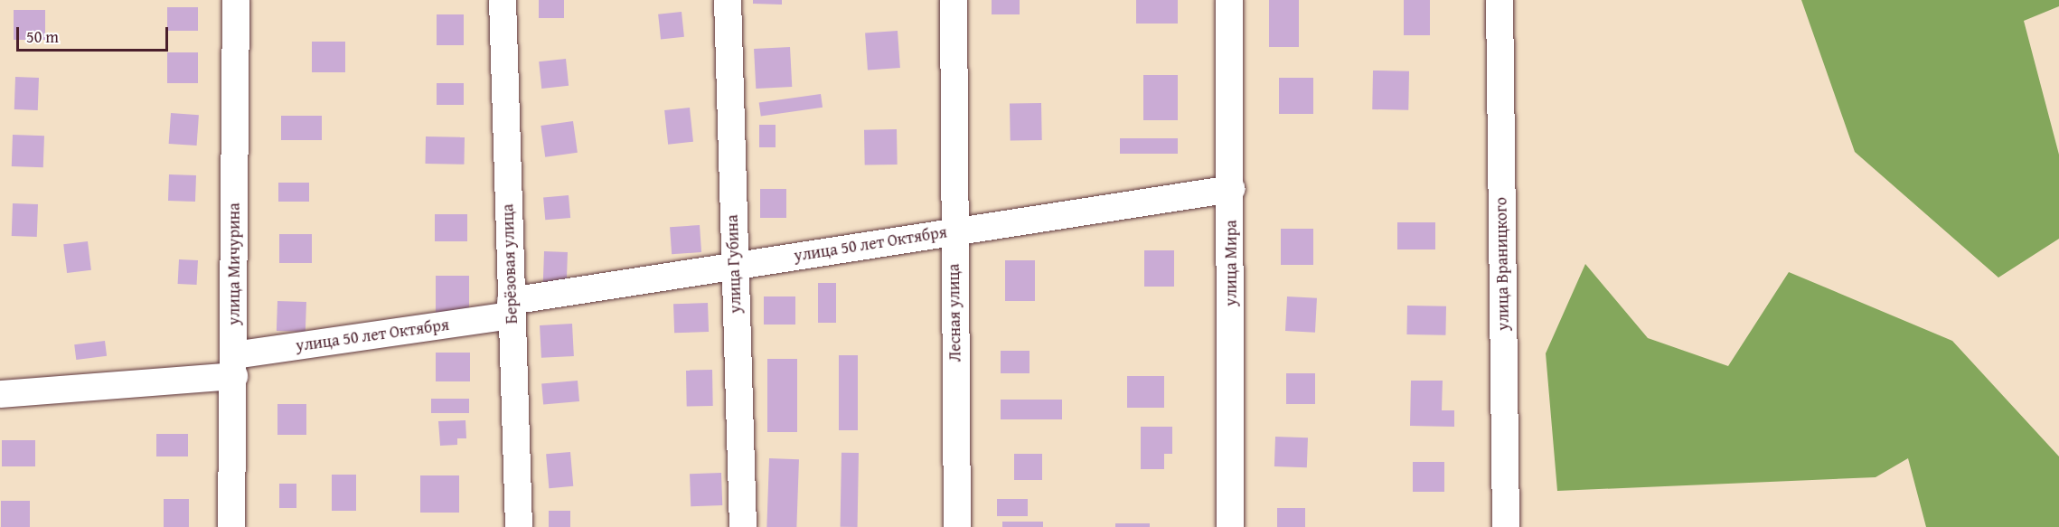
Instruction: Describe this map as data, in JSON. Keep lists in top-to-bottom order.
{
  "streets": {
    "street": [
      "улица 50 лет Октября",
      "улица Мира",
      "улица Мичурина",
      "Берёзовая улица",
      "улица Губина",
      "улица Враницкого",
      "Лесная улица"
    ]
  },
  "crossings": [
    ["улица 50 лет Октября", "улица Мира"],
    ["улица 50 лет Октября", "улица Мичурина"],
    ["улица 50 лет Октября", "Берёзовая улица"],
    ["улица 50 лет Октября", "улица Губина"],
    ["улица 50 лет Октября", "Лесная улица"]
  ],
  "scale_bar": "50 m"
}
